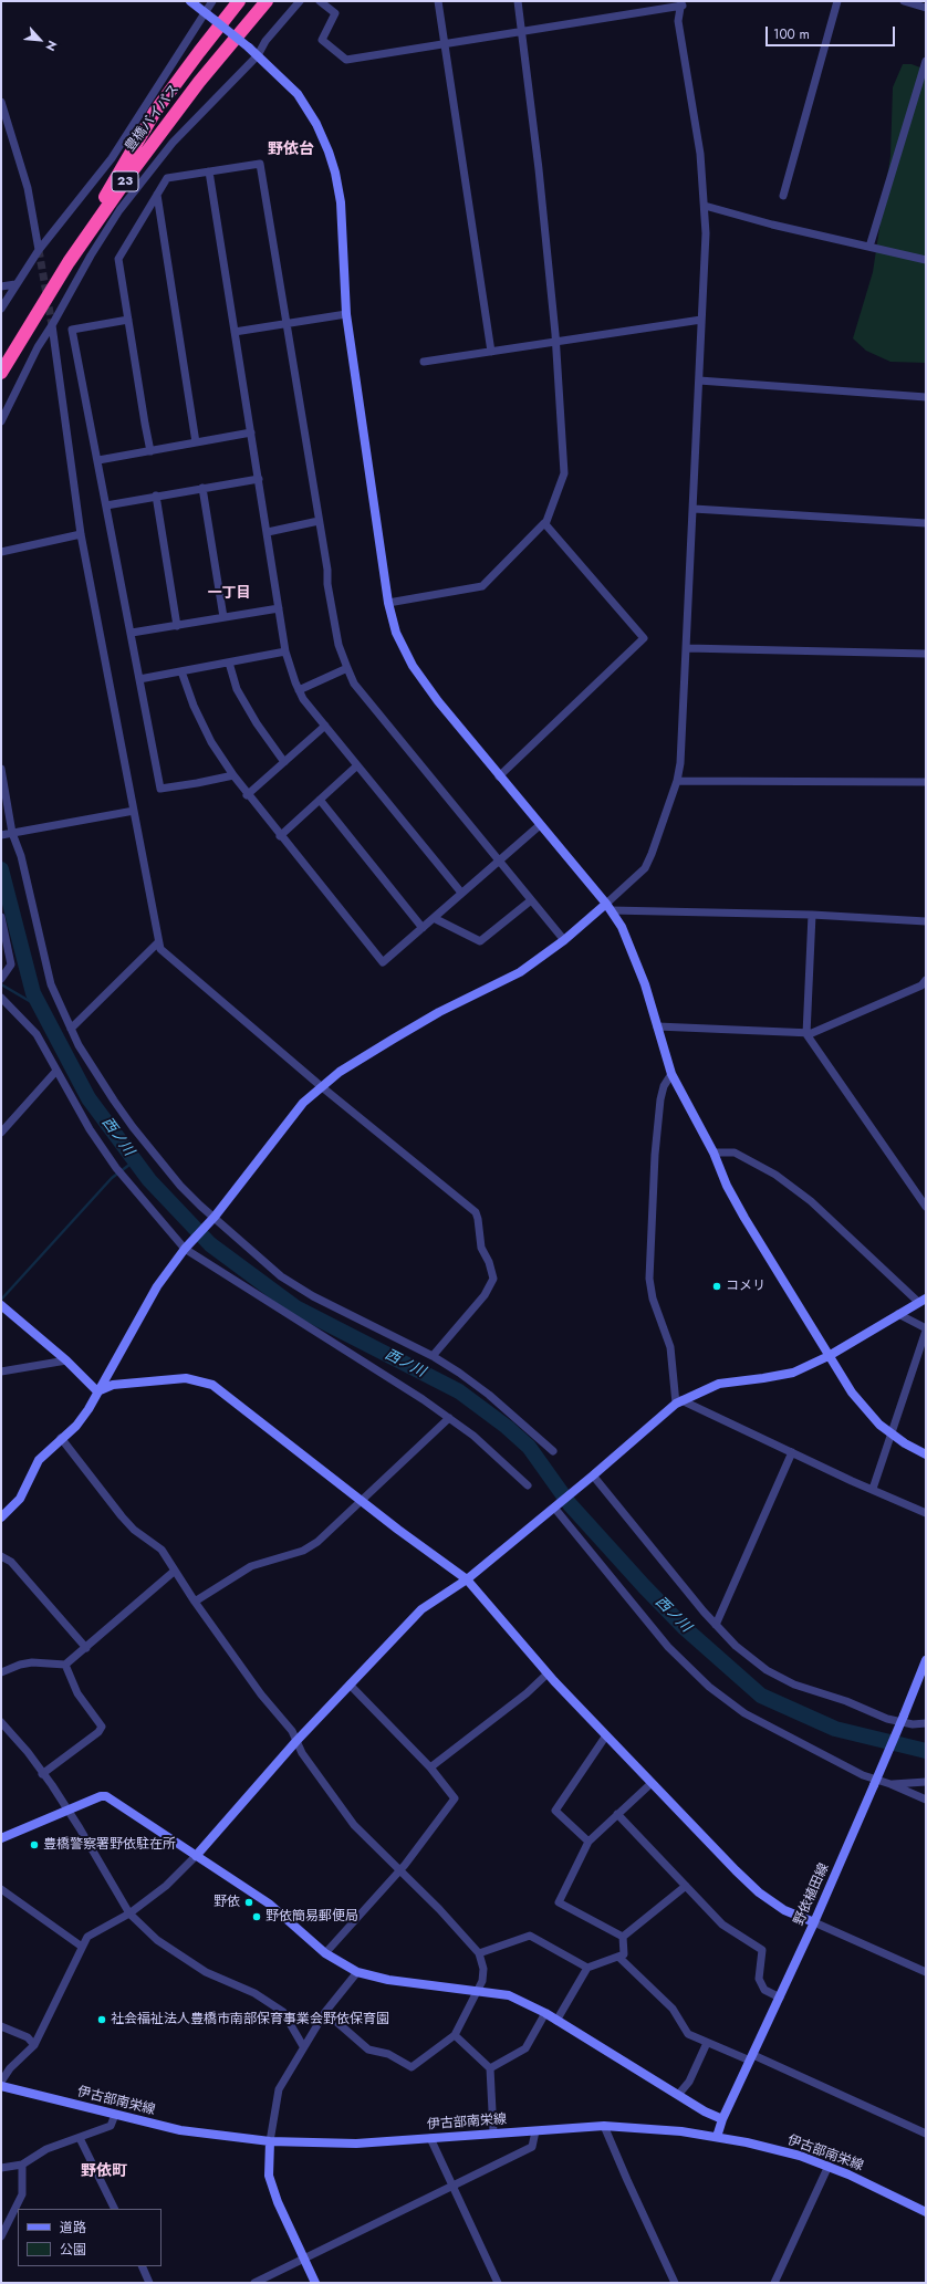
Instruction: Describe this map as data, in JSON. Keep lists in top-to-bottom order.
{
  "streets": {
    "highway": ["豊橋バイパス", "23"],
    "street": ["野依植田線", "伊古部南栄線"]
  },
  "crossings": [
    ["豊橋バイパス", "23"],
    ["野依植田線", "伊古部南栄線"]
  ],
  "districts": ["野依台", "一丁目", "野依町"],
  "water": ["西ノ川"],
  "places": [
    "コメリ",
    "豊橋警察署野依駐在所",
    "野依",
    "野依簡易郵便局",
    "社会福祉法人豊橋市南部保育事業会野依保育園"
  ],
  "legend": ["道路", "公園"],
  "scale_bar": "100 m",
  "north": "bottom right"
}
